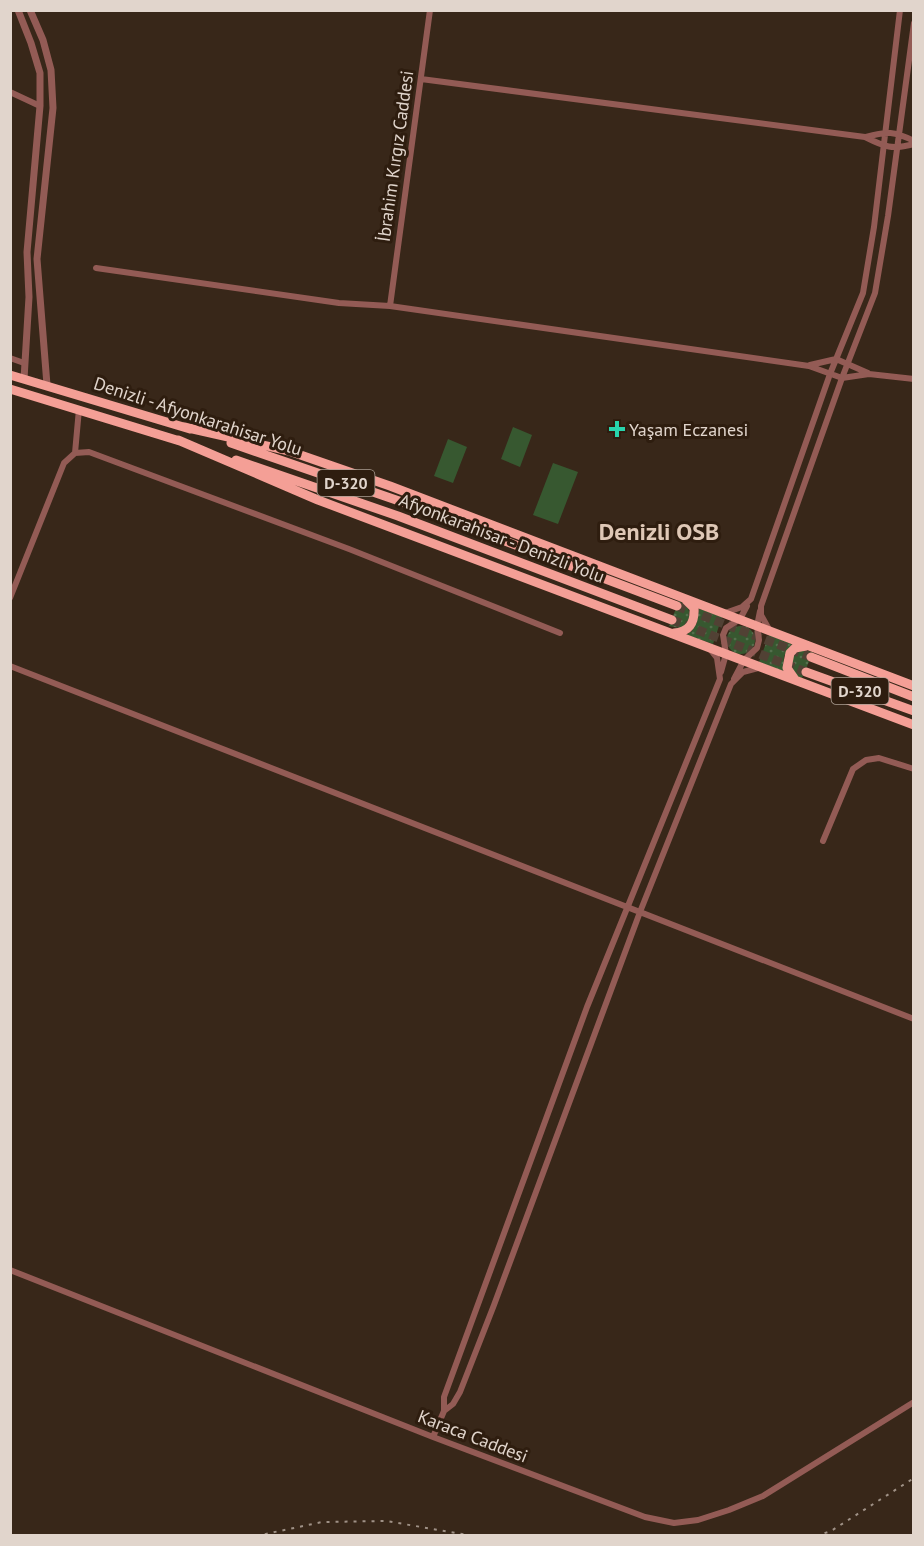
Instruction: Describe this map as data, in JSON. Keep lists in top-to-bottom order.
{
  "streets": {
    "highway": ["Denizli - Afyonkarahisar Yolu", "D-320", "Afyonkarahisar - Denizli Yolu"],
    "street": ["İbrahim Kırgız Caddesi", "Karaca Caddesi"]
  },
  "districts": ["Denizli OSB"],
  "places": {
    "health": ["Yaşam Eczanesi"]
  }
}
